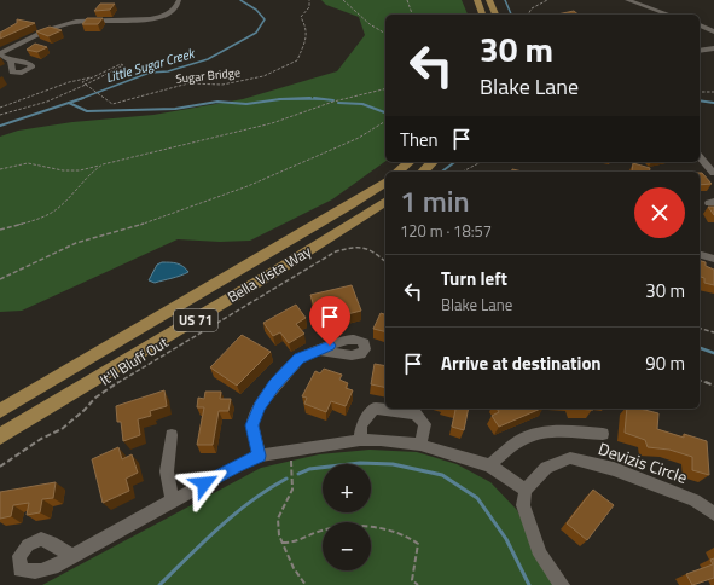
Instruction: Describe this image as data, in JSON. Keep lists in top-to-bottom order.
{
  "streets": {
    "main road": ["Bella Vista Way", "US 71"],
    "street": ["Devizis Circle"],
    "path": ["Sugar Bridge", "It'll Bluff Out"]
  },
  "water": ["Little Sugar Creek"],
  "page": {
    "turn": ["30 m", "Blake Lane"],
    "then": "Then",
    "heading": ["1 min", "120 m · 18:57"],
    "list": [
      {
        "name": "Turn left",
        "note": "Blake Lane",
        "value": "30 m"
      },
      {
        "name": "Arrive at destination",
        "value": "90 m"
      }
    ],
    "map_buttons": ["+", "−"]
  }
}
